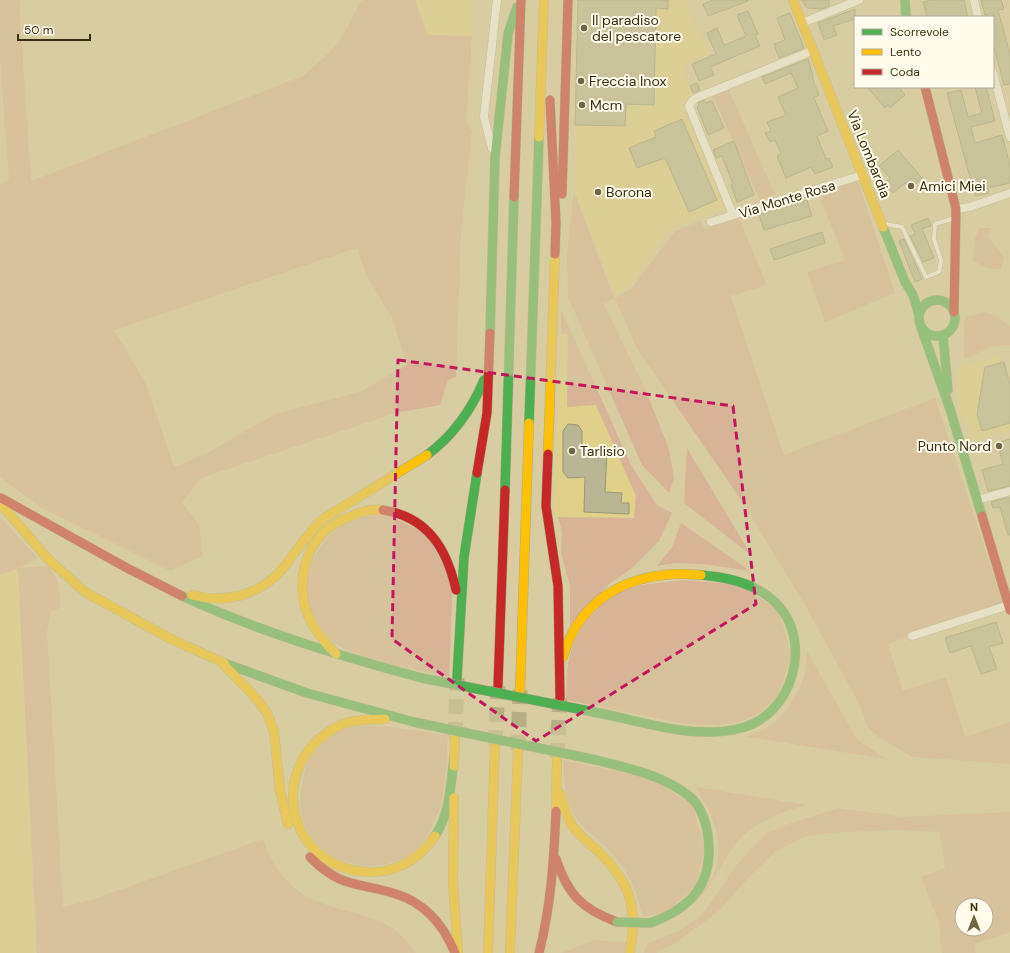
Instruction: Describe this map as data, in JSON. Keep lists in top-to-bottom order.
{
  "streets": {
    "main road": ["Via Lombardia"],
    "street": ["Via Monte Rosa"]
  },
  "crossings": [
    ["Via Lombardia", "Via Monte Rosa"]
  ],
  "places": [
    "Il paradiso del pescatore",
    "Freccia Inox",
    "Mcm",
    "Amici Miei",
    "Borona",
    "Punto Nord",
    "Tarlisio"
  ],
  "legend": ["Scorrevole", "Lento", "Coda"],
  "scale_bar": "50 m",
  "north": "top"
}
